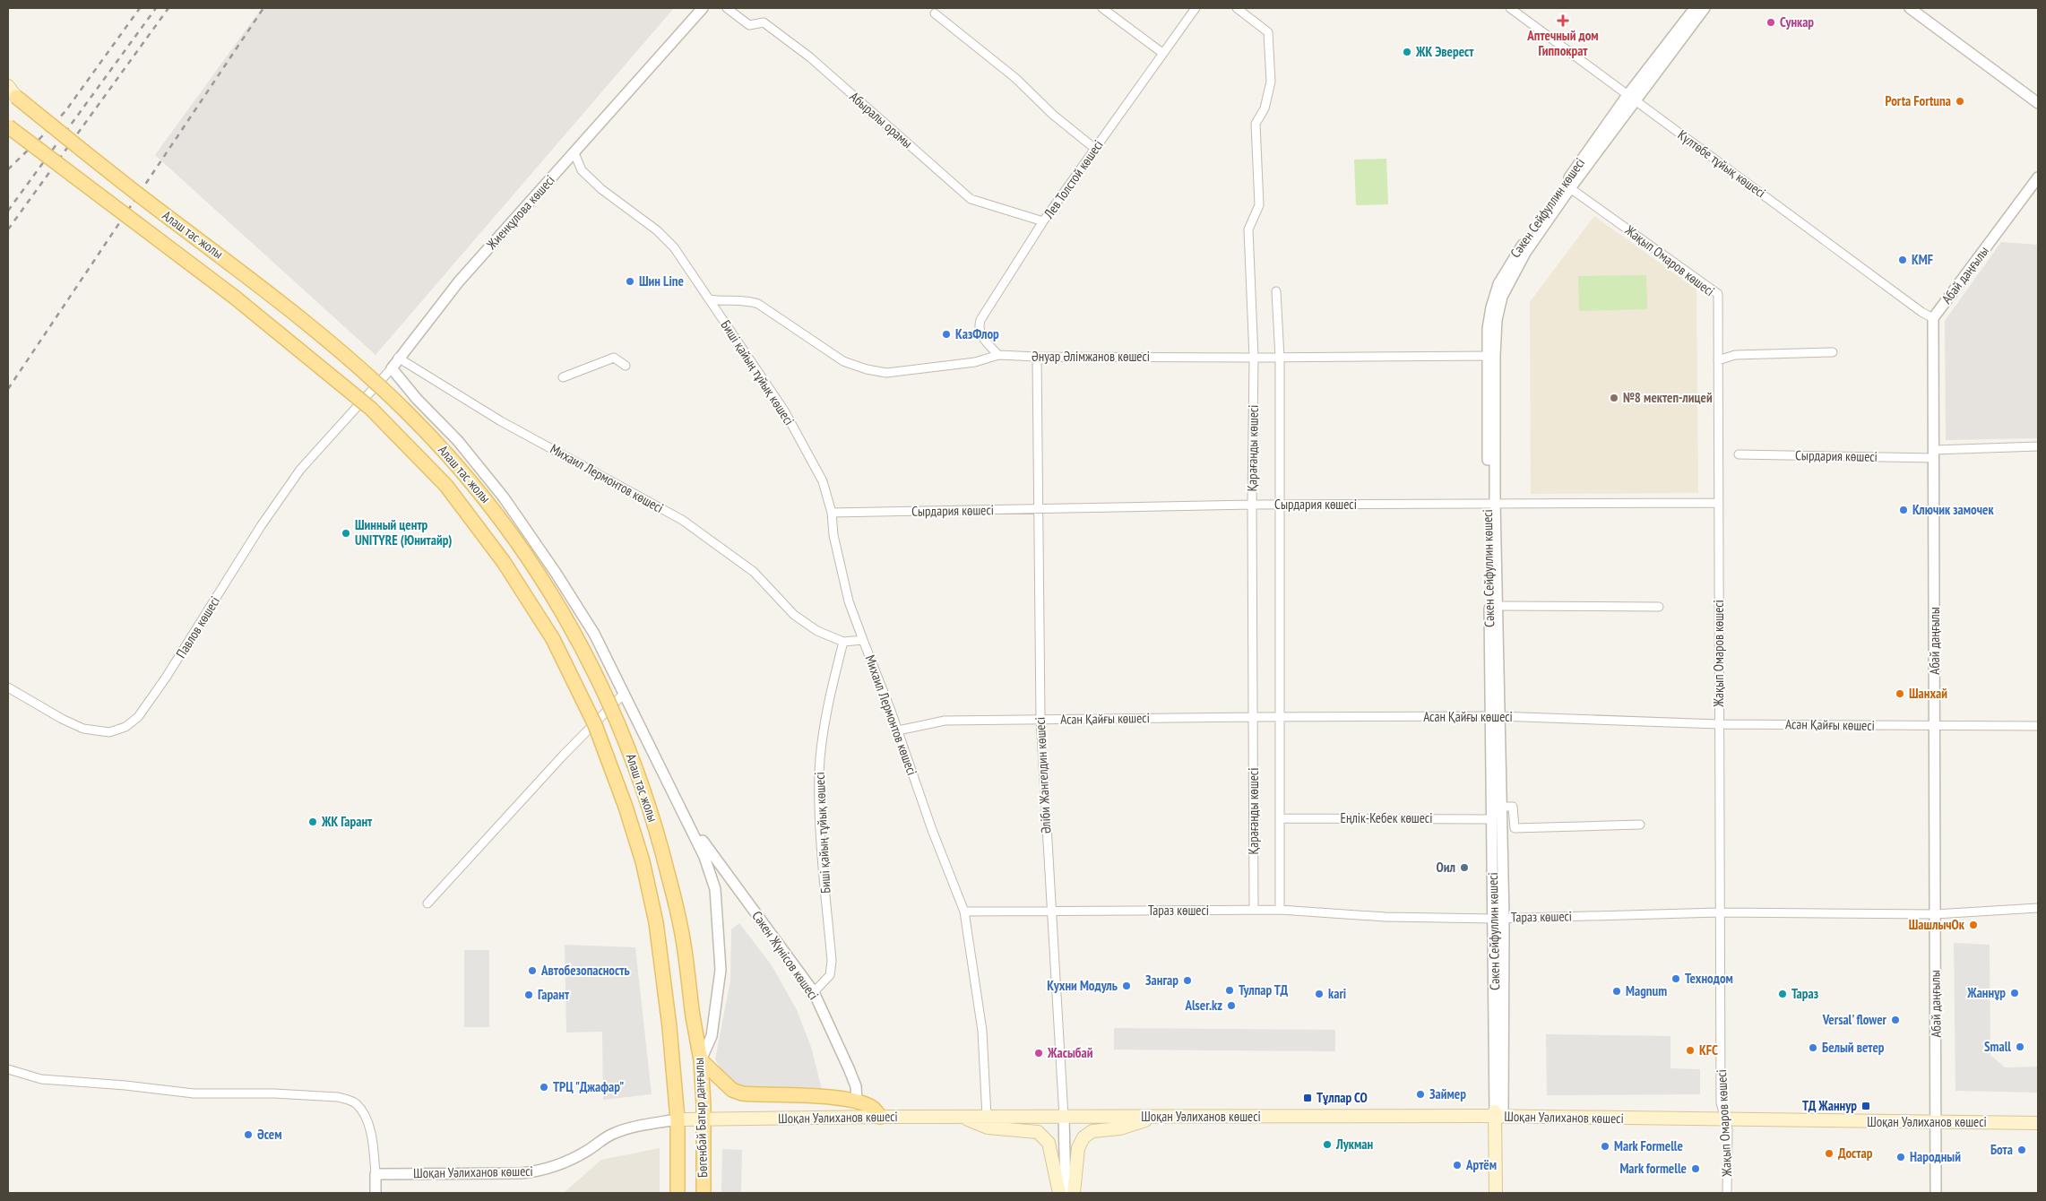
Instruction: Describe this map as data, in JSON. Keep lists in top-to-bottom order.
{
  "streets": {
    "main road": [
      "Сәкен Сейфуллин көшесі",
      "Алаш тас жолы",
      "Шоқан Уәлиханов көшесі",
      "Бөгенбай Батыр даңғылы"
    ],
    "street": [
      "Абыралы орамы",
      "Күлтөбе тұйық көшесі",
      "Лев Толстой көшесі",
      "Жиенқұлова көшесі",
      "Жақып Омаров көшесі",
      "Абай даңғылы",
      "Әнуар Әлімжанов көшесі",
      "Биші қайың тұйық көшесі",
      "Қарағанды көшесі",
      "Сырдария көшесі",
      "Михаил Лермонтов көшесі",
      "Павлов көшесі",
      "Асан Қайғы көшесі",
      "Әліби Жангелдин көшесі",
      "Еңлік-Кебек көшесі",
      "Тараз көшесі",
      "Сәкен Жүнісов көшесі"
    ]
  },
  "crossings": [
    ["Абыралы орамы", "Лев Толстой көшесі"],
    ["Күлтөбе тұйық көшесі", "Сәкен Сейфуллин көшесі"],
    ["Күлтөбе тұйық көшесі", "Абай даңғылы"],
    ["Лев Толстой көшесі", "Әнуар Әлімжанов көшесі"],
    ["Сәкен Сейфуллин көшесі", "Жақып Омаров көшесі"],
    ["Сәкен Сейфуллин көшесі", "Әнуар Әлімжанов көшесі"],
    ["Сәкен Сейфуллин көшесі", "Сырдария көшесі"],
    ["Сәкен Сейфуллин көшесі", "Асан Қайғы көшесі"],
    ["Сәкен Сейфуллин көшесі", "Еңлік-Кебек көшесі"],
    ["Сәкен Сейфуллин көшесі", "Тараз көшесі"],
    ["Сәкен Сейфуллин көшесі", "Шоқан Уәлиханов көшесі"],
    ["Жиенқұлова көшесі", "Биші қайың тұйық көшесі"],
    ["Жиенқұлова көшесі", "Михаил Лермонтов көшесі"],
    ["Жиенқұлова көшесі", "Павлов көшесі"],
    ["Алаш тас жолы", "Бөгенбай Батыр даңғылы"],
    ["Жақып Омаров көшесі", "Сырдария көшесі"],
    ["Жақып Омаров көшесі", "Асан Қайғы көшесі"],
    ["Жақып Омаров көшесі", "Тараз көшесі"],
    ["Жақып Омаров көшесі", "Шоқан Уәлиханов көшесі"],
    ["Абай даңғылы", "Сырдария көшесі"],
    ["Абай даңғылы", "Асан Қайғы көшесі"],
    ["Абай даңғылы", "Тараз көшесі"],
    ["Абай даңғылы", "Шоқан Уәлиханов көшесі"],
    ["Әнуар Әлімжанов көшесі", "Биші қайың тұйық көшесі"],
    ["Әнуар Әлімжанов көшесі", "Қарағанды көшесі"],
    ["Әнуар Әлімжанов көшесі", "Әліби Жангелдин көшесі"],
    ["Биші қайың тұйық көшесі", "Сырдария көшесі"],
    ["Биші қайың тұйық көшесі", "Михаил Лермонтов көшесі"],
    ["Биші қайың тұйық көшесі", "Сәкен Жүнісов көшесі"],
    ["Қарағанды көшесі", "Сырдария көшесі"],
    ["Қарағанды көшесі", "Асан Қайғы көшесі"],
    ["Қарағанды көшесі", "Еңлік-Кебек көшесі"],
    ["Қарағанды көшесі", "Тараз көшесі"],
    ["Сырдария көшесі", "Әліби Жангелдин көшесі"],
    ["Михаил Лермонтов көшесі", "Асан Қайғы көшесі"],
    ["Михаил Лермонтов көшесі", "Тараз көшесі"],
    ["Михаил Лермонтов көшесі", "Шоқан Уәлиханов көшесі"],
    ["Асан Қайғы көшесі", "Әліби Жангелдин көшесі"],
    ["Әліби Жангелдин көшесі", "Тараз көшесі"],
    ["Әліби Жангелдин көшесі", "Шоқан Уәлиханов көшесі"],
    ["Шоқан Уәлиханов көшесі", "Бөгенбай Батыр даңғылы"]
  ],
  "places": {
    "health": ["Аптечный дом Гиппократ"],
    "other": [
      "Сункар",
      "ЖК Эверест",
      "Porta Fortuna",
      "KMF",
      "Шин Line",
      "КазФлор",
      "№8 мектеп-лицей",
      "Ключик замочек",
      "Шинный центр UNITYRE (Юнитайр)",
      "Шанхай",
      "ЖК Гарант",
      "Оил",
      "ШашлычОк",
      "Автобезопасность",
      "Технодом",
      "Зангар",
      "Кухни Модуль",
      "Тулпар ТД",
      "Magnum",
      "Жаннұр",
      "kari",
      "Тараз",
      "Гарант",
      "Alser.kz",
      "Versal' flower",
      "Small",
      "Белый ветер",
      "KFC",
      "Жасыбай",
      "ТРЦ \"Джафар\"",
      "Займер",
      "Әсем",
      "Лукман",
      "Mark Formelle",
      "Бота",
      "Достар",
      "Народный",
      "Артём",
      "Mark formelle"
    ],
    "transit": ["Тұлпар СО", "ТД Жаннур"]
  }
}
